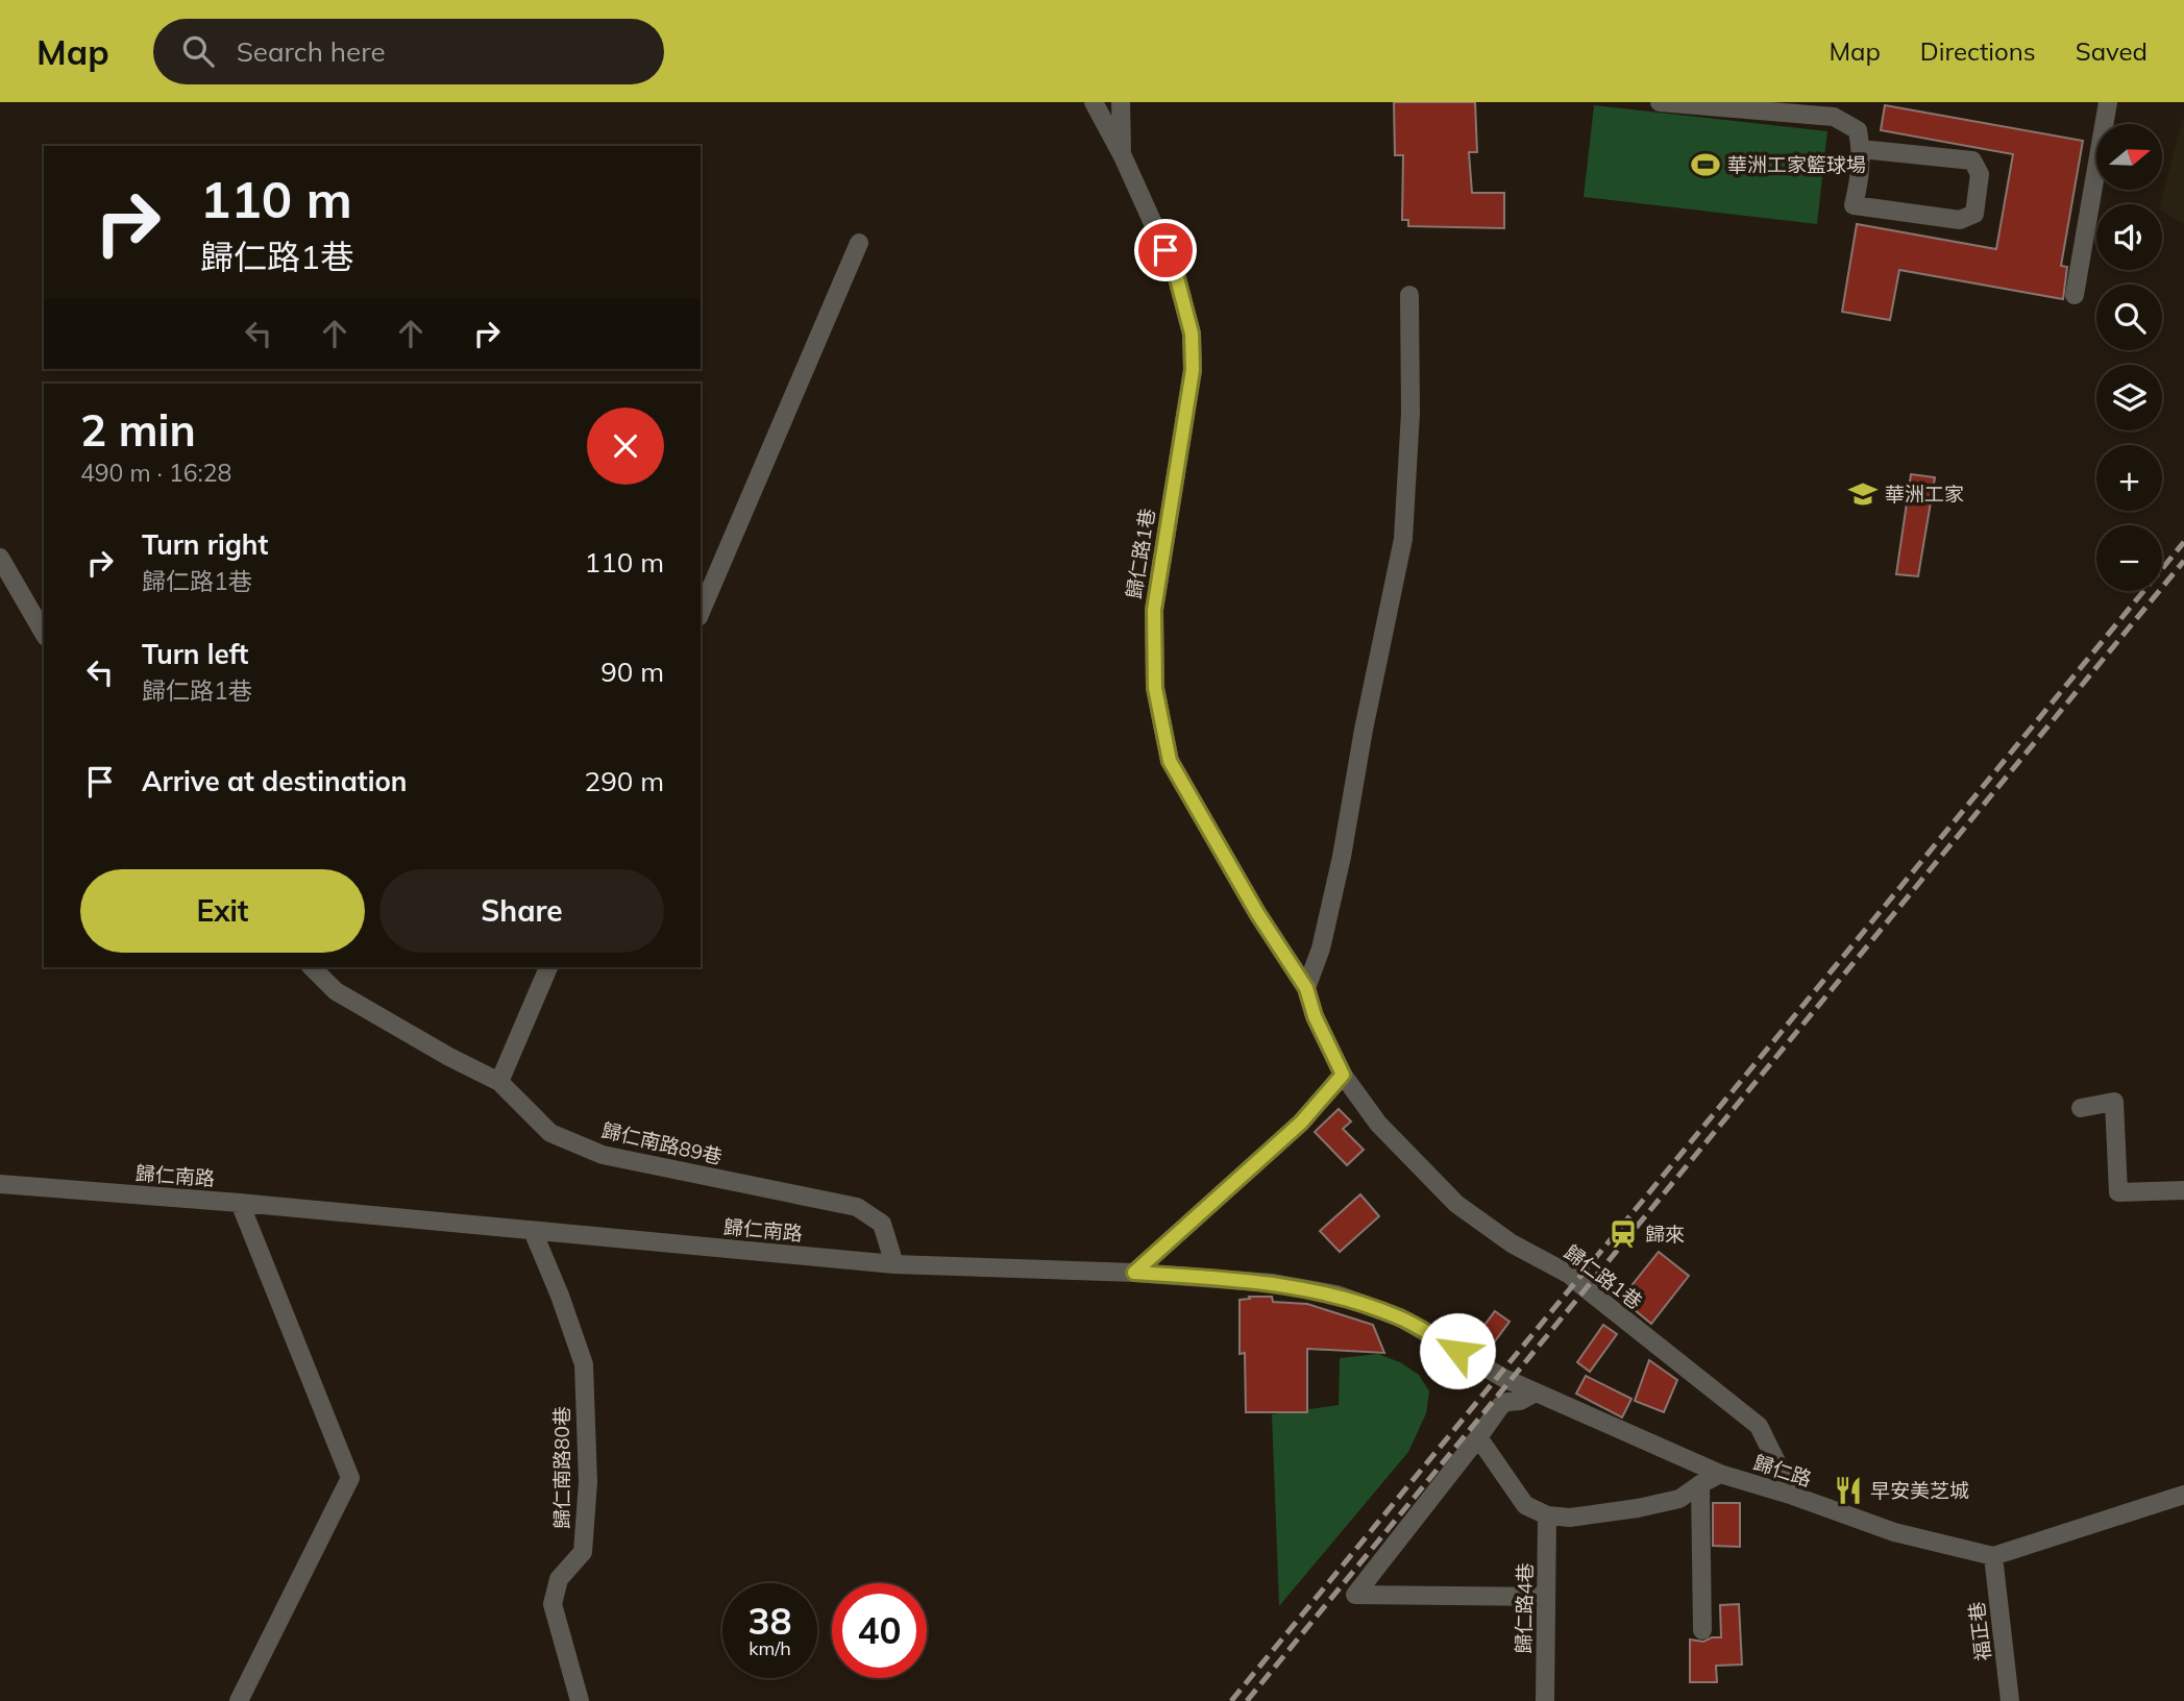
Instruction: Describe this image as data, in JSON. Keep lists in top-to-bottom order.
{
  "streets": {
    "street": [
      "歸仁路1巷",
      "歸仁南路89巷",
      "歸仁南路",
      "歸仁南路80巷",
      "歸仁路",
      "歸仁路4巷",
      "福正巷"
    ]
  },
  "crossings": [
    ["歸仁路1巷", "歸仁路"],
    ["歸仁南路89巷", "歸仁南路"],
    ["歸仁南路", "歸仁南路80巷"],
    ["歸仁南路", "歸仁路"],
    ["歸仁路", "福正巷"]
  ],
  "places": {
    "sports": ["華洲工家籃球場"],
    "school or university": ["華洲工家"],
    "station": ["歸來"],
    "restaurant": ["早安美芝城"]
  },
  "north": "right",
  "page": {
    "header": "Map",
    "search": "Search here",
    "nav": ["Map", "Directions", "Saved"],
    "map_buttons": ["+", "−"],
    "turn": ["110 m", "歸仁路1巷"],
    "heading": ["2 min", "490 m · 16:28"],
    "list": [
      {
        "name": "Turn right",
        "note": "歸仁路1巷",
        "value": "110 m"
      },
      {
        "name": "Turn left",
        "note": "歸仁路1巷",
        "value": "90 m"
      },
      {
        "name": "Arrive at destination",
        "value": "290 m"
      }
    ],
    "buttons": ["Exit", "Share"],
    "speed": "38 km/h",
    "limit": "40"
  }
}
